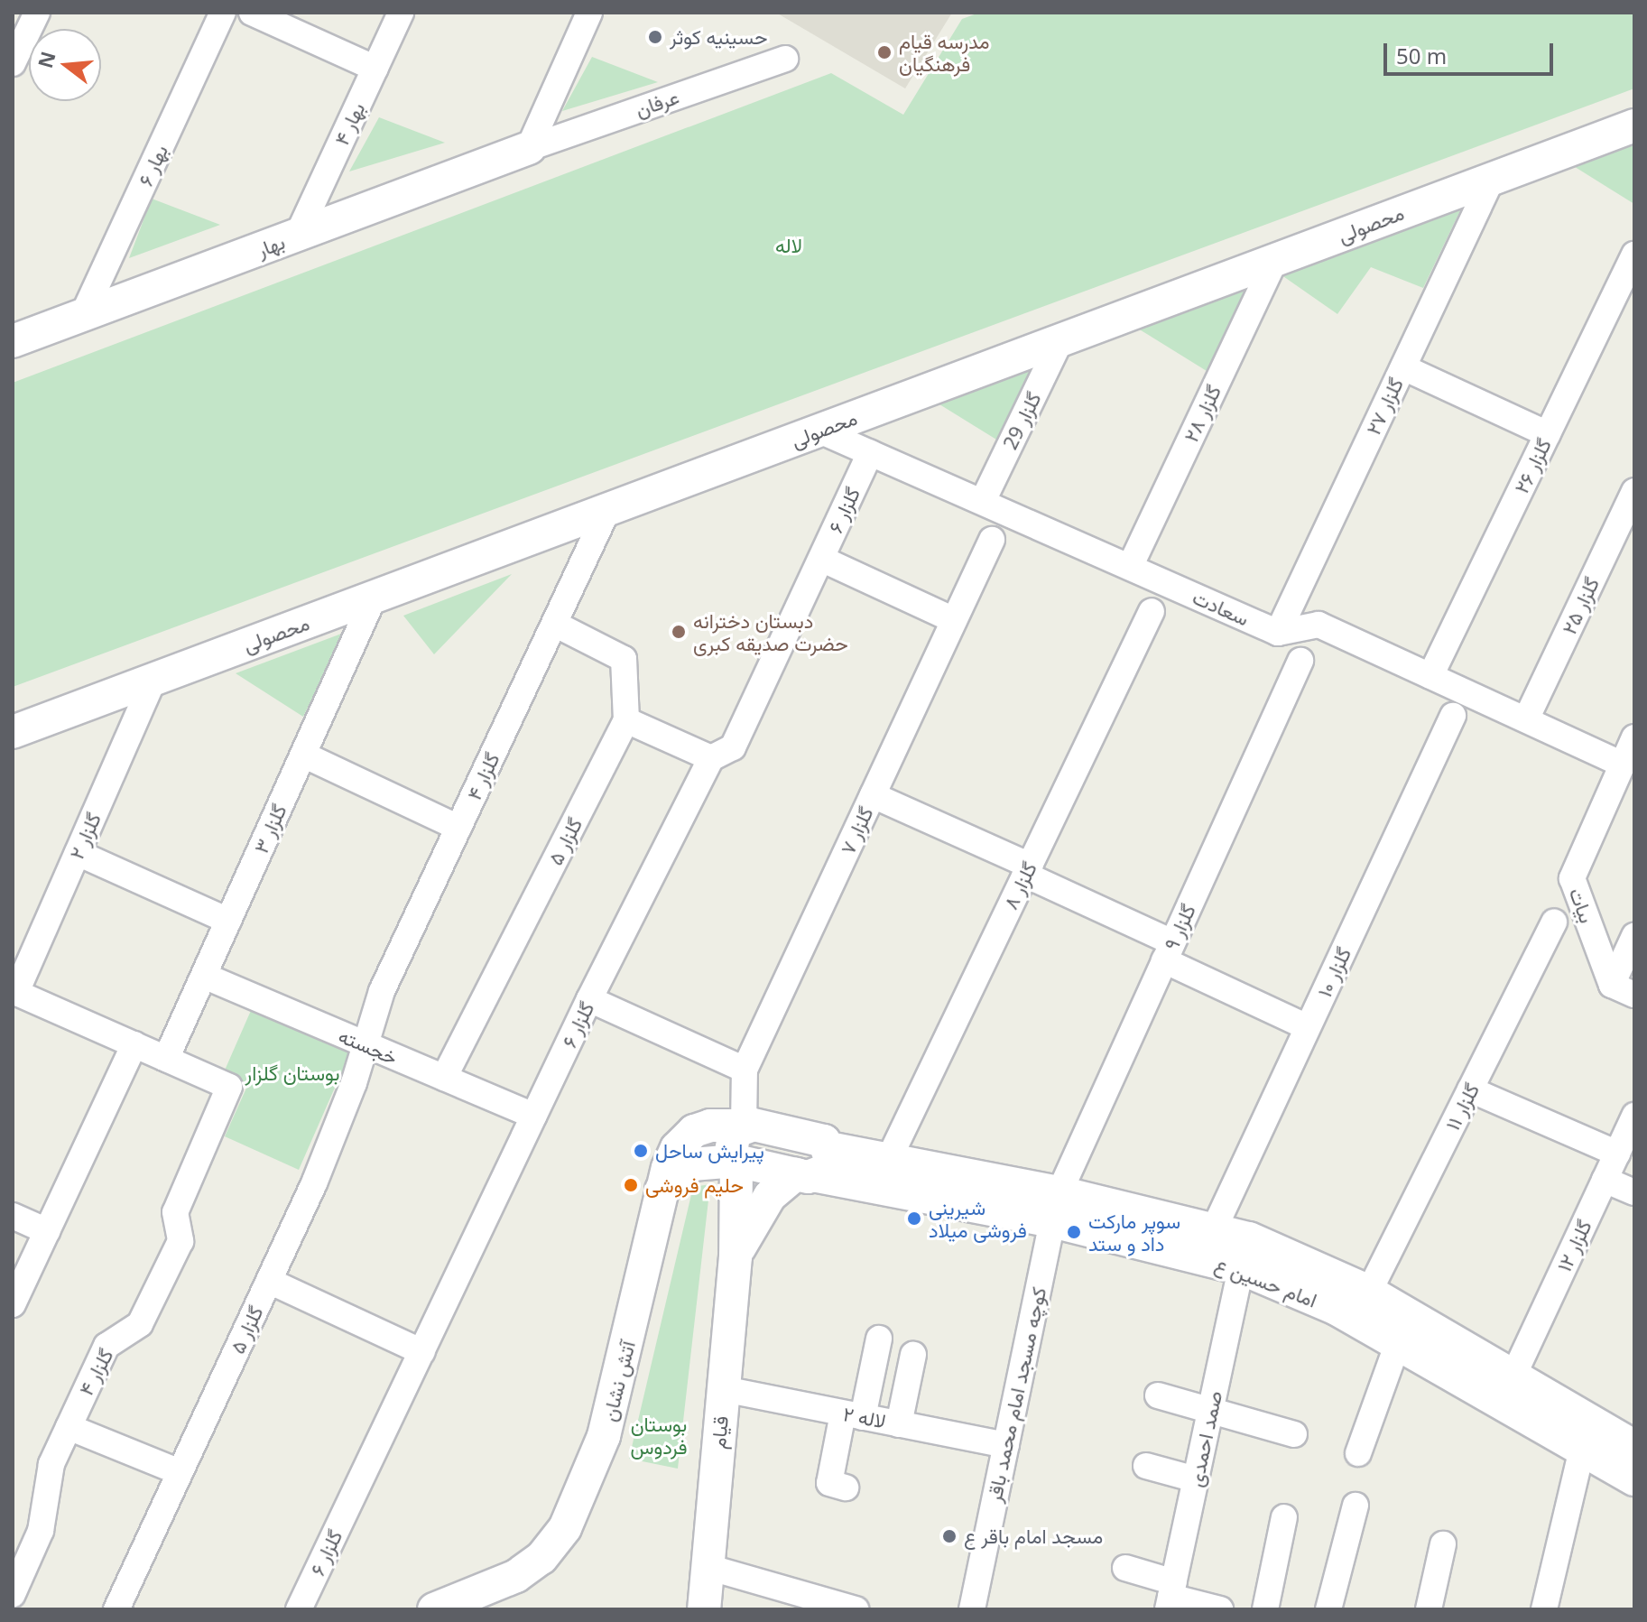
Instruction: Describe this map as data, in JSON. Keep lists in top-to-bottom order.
{
  "streets": {
    "street": [
      "عرفان",
      "بهار ۴",
      "بهار ۶",
      "محصولی",
      "بهار",
      "گلزار ۲۷",
      "گلزار ۲۸",
      "گلزار 29",
      "گلزار ۲۶",
      "گلزار ۶",
      "گلزار ۲۵",
      "سعادت",
      "گلزار ۴",
      "گلزار ۳",
      "گلزار ۷",
      "گلزار ۲",
      "گلزار ۵",
      "گلزار ۸",
      "بیات",
      "گلزار ۹",
      "گلزار ۱۰",
      "خجسته",
      "گلزار ۱۱",
      "گلزار ۱۲",
      "امام حسین ع",
      "آتش نشان",
      "کوچه مسجد امام محمد باقر",
      "لاله ۲",
      "قیام",
      "صمد احمدی"
    ]
  },
  "crossings": [
    ["عرفان", "بهار"],
    ["بهار ۴", "بهار"],
    ["بهار ۶", "بهار"],
    ["محصولی", "گلزار ۲۷"],
    ["محصولی", "گلزار ۲۸"],
    ["محصولی", "گلزار 29"],
    ["محصولی", "سعادت"],
    ["محصولی", "گلزار ۴"],
    ["محصولی", "گلزار ۳"],
    ["محصولی", "گلزار ۲"],
    ["گلزار ۲۷", "سعادت"],
    ["گلزار ۲۸", "سعادت"],
    ["گلزار 29", "سعادت"],
    ["گلزار ۶", "سعادت"],
    ["گلزار ۶", "خجسته"],
    ["گلزار ۴", "گلزار ۳"],
    ["گلزار ۴", "گلزار ۵"],
    ["گلزار ۴", "خجسته"],
    ["گلزار ۳", "خجسته"],
    ["گلزار ۷", "آتش نشان"],
    ["گلزار ۷", "قیام"],
    ["گلزار ۵", "خجسته"],
    ["گلزار ۸", "امام حسین ع"],
    ["گلزار ۹", "امام حسین ع"],
    ["گلزار ۹", "کوچه مسجد امام محمد باقر"],
    ["گلزار ۱۰", "امام حسین ع"],
    ["گلزار ۱۱", "امام حسین ع"],
    ["گلزار ۱۲", "امام حسین ع"],
    ["امام حسین ع", "آتش نشان"],
    ["امام حسین ع", "کوچه مسجد امام محمد باقر"],
    ["امام حسین ع", "قیام"],
    ["امام حسین ع", "صمد احمدی"],
    ["آتش نشان", "قیام"],
    ["کوچه مسجد امام محمد باقر", "لاله ۲"],
    ["لاله ۲", "قیام"]
  ],
  "parks": ["لاله", "بوستان گلزار", "بوستان فردوس"],
  "places": [
    "حسینیه کوثر",
    "مدرسه قیام فرهنگیان",
    "دبستان دخترانه حضرت صدیقه کبری",
    "پیرایش ساحل",
    "حلیم فروشی",
    "شیرینی فروشی میلاد",
    "سوپر مارکت داد و ستد",
    "مسجد امام باقر ع"
  ],
  "scale_bar": "50 m",
  "north": "left"
}
